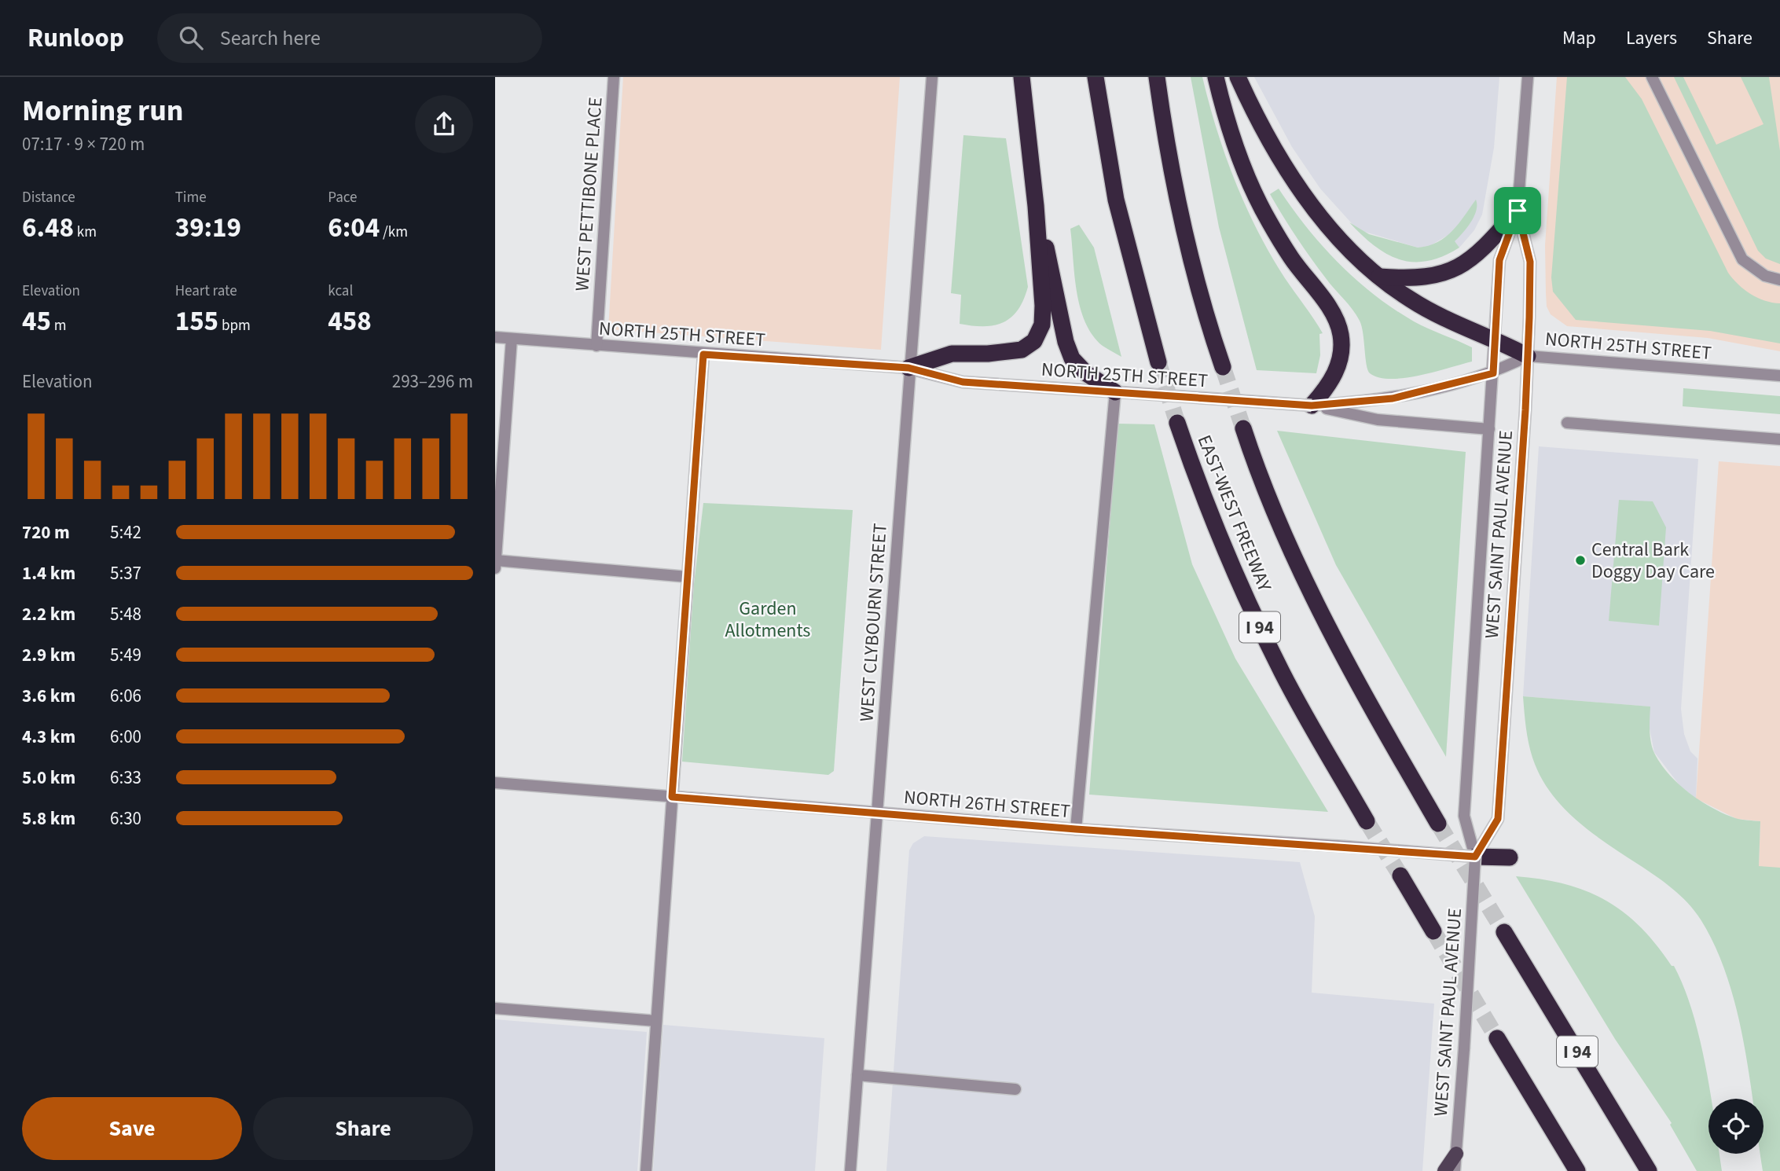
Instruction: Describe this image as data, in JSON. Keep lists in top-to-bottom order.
{
  "streets": {
    "highway": ["EAST-WEST FREEWAY", "I 94"],
    "street": [
      "WEST PETTIBONE PLACE",
      "NORTH 25TH STREET",
      "WEST SAINT PAUL AVENUE",
      "WEST CLYBOURN STREET",
      "NORTH 26TH STREET"
    ]
  },
  "crossings": [
    ["WEST PETTIBONE PLACE", "NORTH 25TH STREET"],
    ["NORTH 25TH STREET", "WEST SAINT PAUL AVENUE"],
    ["NORTH 25TH STREET", "WEST CLYBOURN STREET"],
    ["WEST SAINT PAUL AVENUE", "NORTH 26TH STREET"],
    ["WEST CLYBOURN STREET", "NORTH 26TH STREET"]
  ],
  "parks": ["Garden Allotments"],
  "places": ["Central Bark Doggy Day Care"],
  "page": {
    "header": "Runloop",
    "search": "Search here",
    "nav": ["Map", "Layers", "Share"],
    "heading": ["Morning run", "07:17 · 9 × 720 m"],
    "stats": [
      ["Distance", "6.48 km"],
      ["Time", "39:19"],
      ["Pace", "6:04 /km"],
      ["Elevation", "45 m"],
      ["Heart rate", "155 bpm"],
      ["kcal", "458"]
    ],
    "chart": ["Elevation", "293–296 m"],
    "list": [
      {
        "name": "720 m",
        "note": "5:42"
      },
      {
        "name": "1.4 km",
        "note": "5:37"
      },
      {
        "name": "2.2 km",
        "note": "5:48"
      },
      {
        "name": "2.9 km",
        "note": "5:49"
      },
      {
        "name": "3.6 km",
        "note": "6:06"
      },
      {
        "name": "4.3 km",
        "note": "6:00"
      },
      {
        "name": "5.0 km",
        "note": "6:33"
      },
      {
        "name": "5.8 km",
        "note": "6:30"
      }
    ],
    "buttons": ["Save", "Share"]
  }
}
